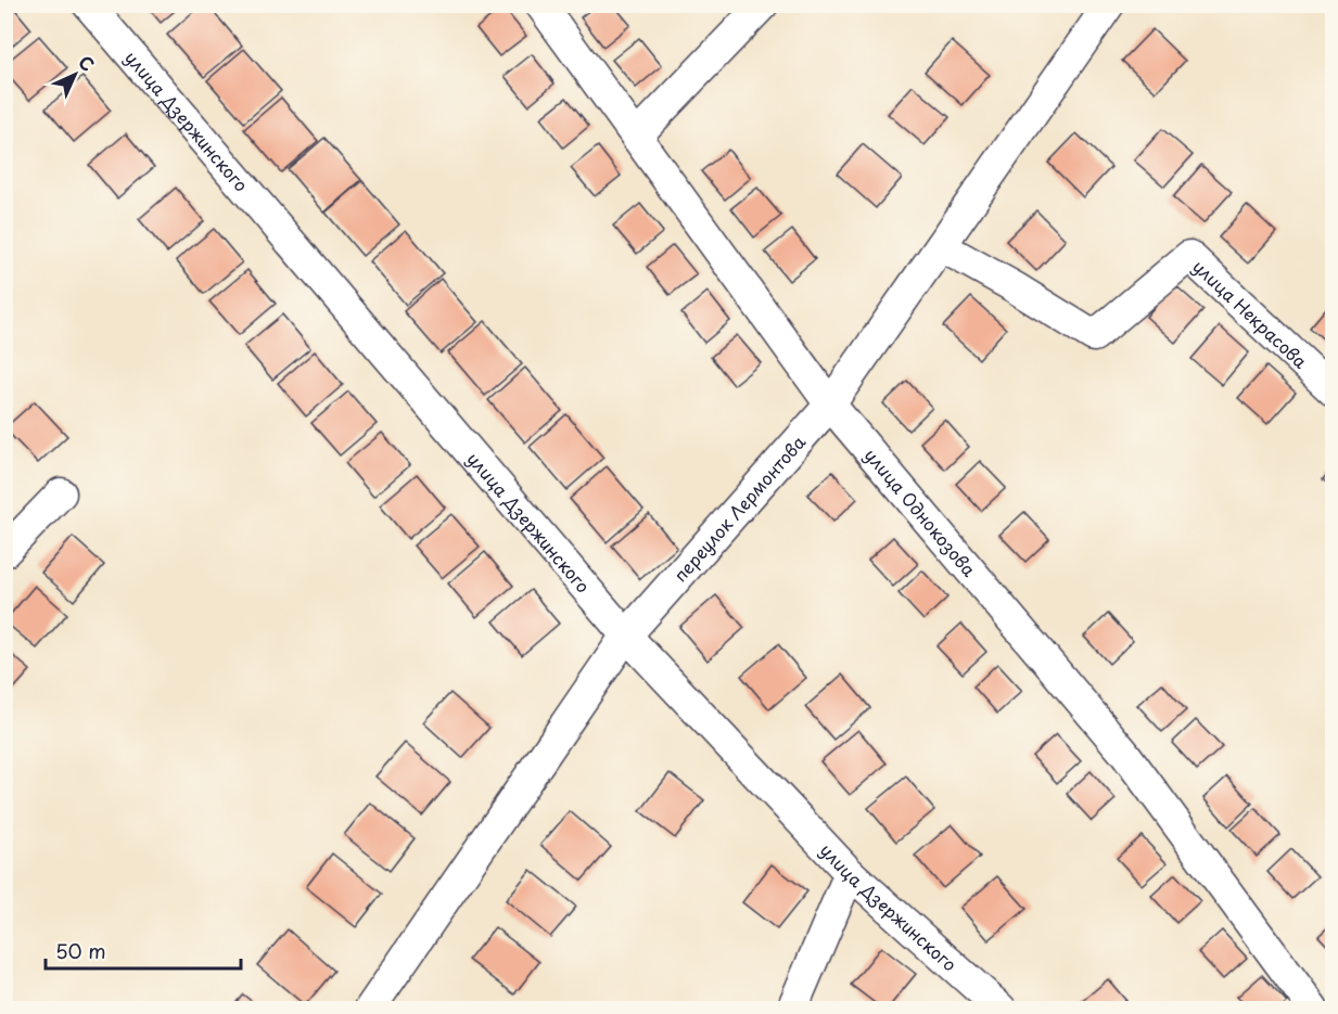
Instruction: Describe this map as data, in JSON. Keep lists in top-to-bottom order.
{
  "streets": {
    "street": [
      "улица Дзержинского",
      "улица Некрасова",
      "переулок Лермонтова",
      "улица Однокозова"
    ]
  },
  "crossings": [
    ["улица Дзержинского", "переулок Лермонтова"],
    ["улица Некрасова", "переулок Лермонтова"],
    ["переулок Лермонтова", "улица Однокозова"]
  ],
  "scale_bar": "50 m",
  "north": "top right"
}
